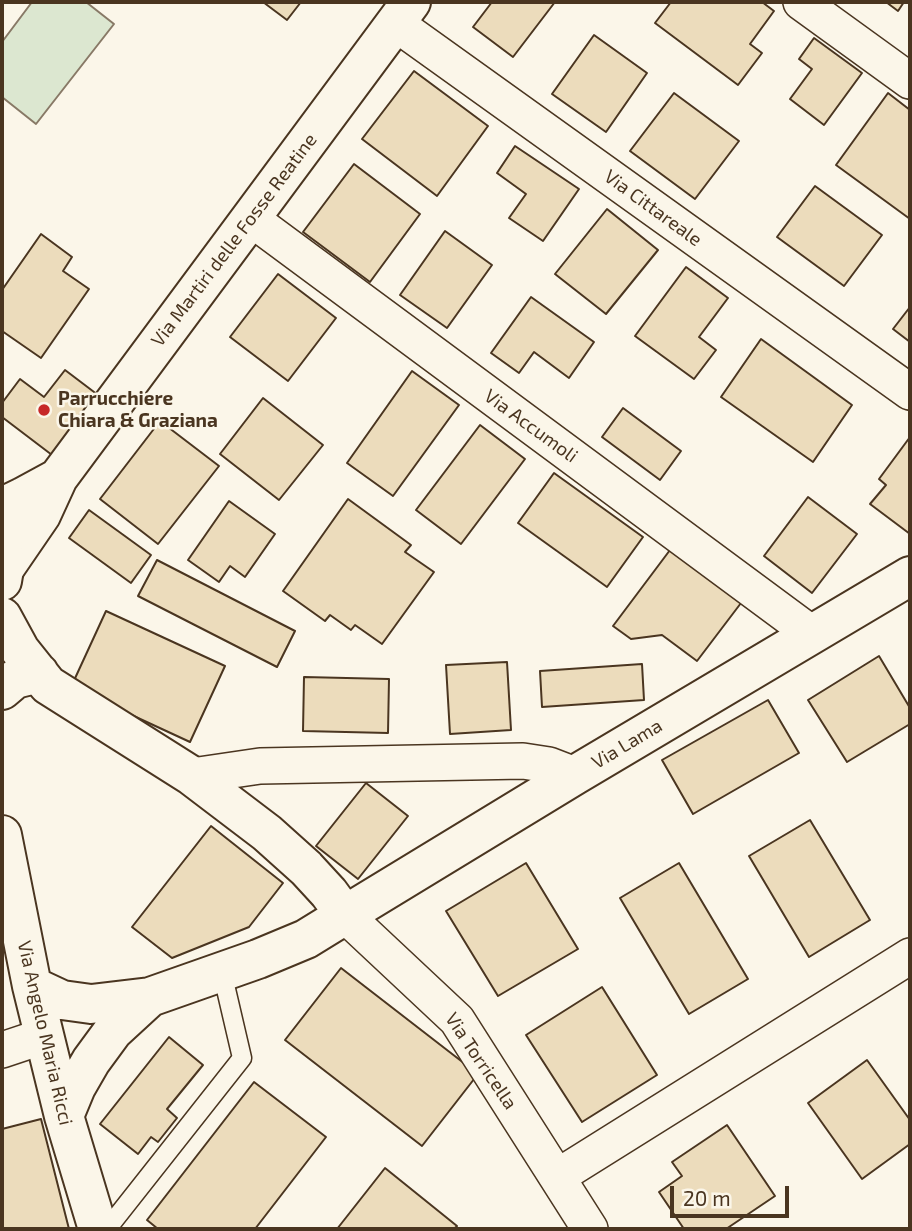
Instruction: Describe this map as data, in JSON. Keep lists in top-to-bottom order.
{
  "streets": {
    "main road": ["Via Martiri delle Fosse Reatine", "Via Lama", "Via Angelo Maria Ricci"],
    "street": ["Via Cittareale", "Via Accumoli", "Via Torricella"]
  },
  "crossings": [
    ["Via Cittareale", "Via Martiri delle Fosse Reatine"],
    ["Via Martiri delle Fosse Reatine", "Via Accumoli"],
    ["Via Accumoli", "Via Lama"],
    ["Via Lama", "Via Angelo Maria Ricci"],
    ["Via Lama", "Via Torricella"]
  ],
  "places": ["Parrucchiere Chiara & Graziana"],
  "scale_bar": "20 m"
}
